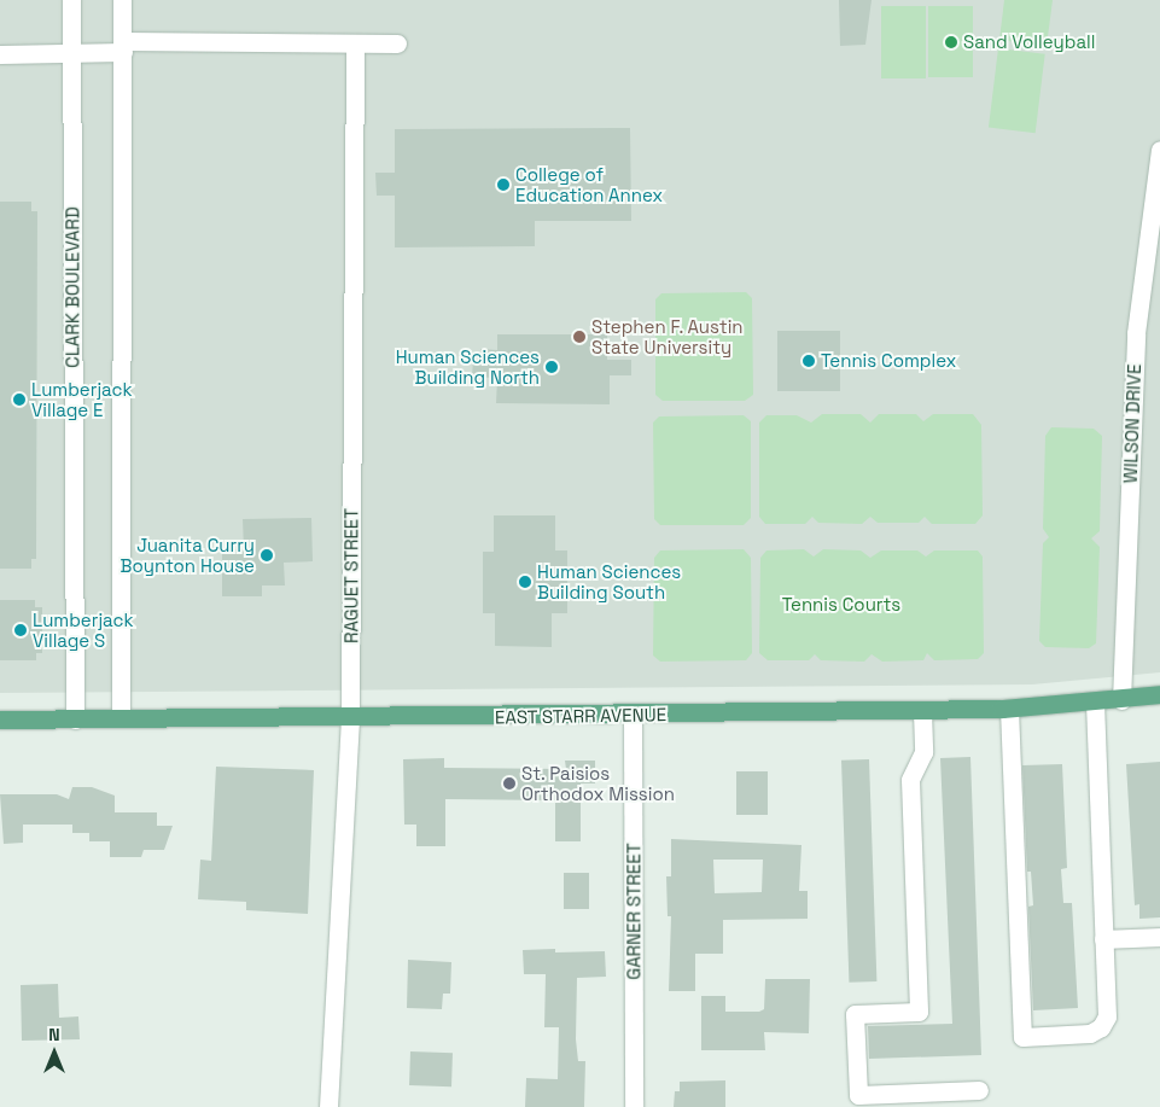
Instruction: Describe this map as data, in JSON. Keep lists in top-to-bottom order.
{
  "streets": {
    "main road": ["EAST STARR AVENUE"],
    "street": [
      "CLARK BOULEVARD",
      "WILSON DRIVE",
      "RAGUET STREET",
      "GARNER STREET"
    ]
  },
  "crossings": [
    ["CLARK BOULEVARD", "EAST STARR AVENUE"],
    ["WILSON DRIVE", "EAST STARR AVENUE"],
    ["RAGUET STREET", "EAST STARR AVENUE"],
    ["EAST STARR AVENUE", "GARNER STREET"]
  ],
  "parks": ["Tennis Courts"],
  "places": [
    "Sand Volleyball",
    "College of Education Annex",
    "Stephen F. Austin State University",
    "Tennis Complex",
    "Human Sciences Building North",
    "Lumberjack Village E",
    "Juanita Curry Boynton House",
    "Human Sciences Building South",
    "Lumberjack Village S",
    "St. Paisios Orthodox Mission"
  ],
  "north": "top"
}
